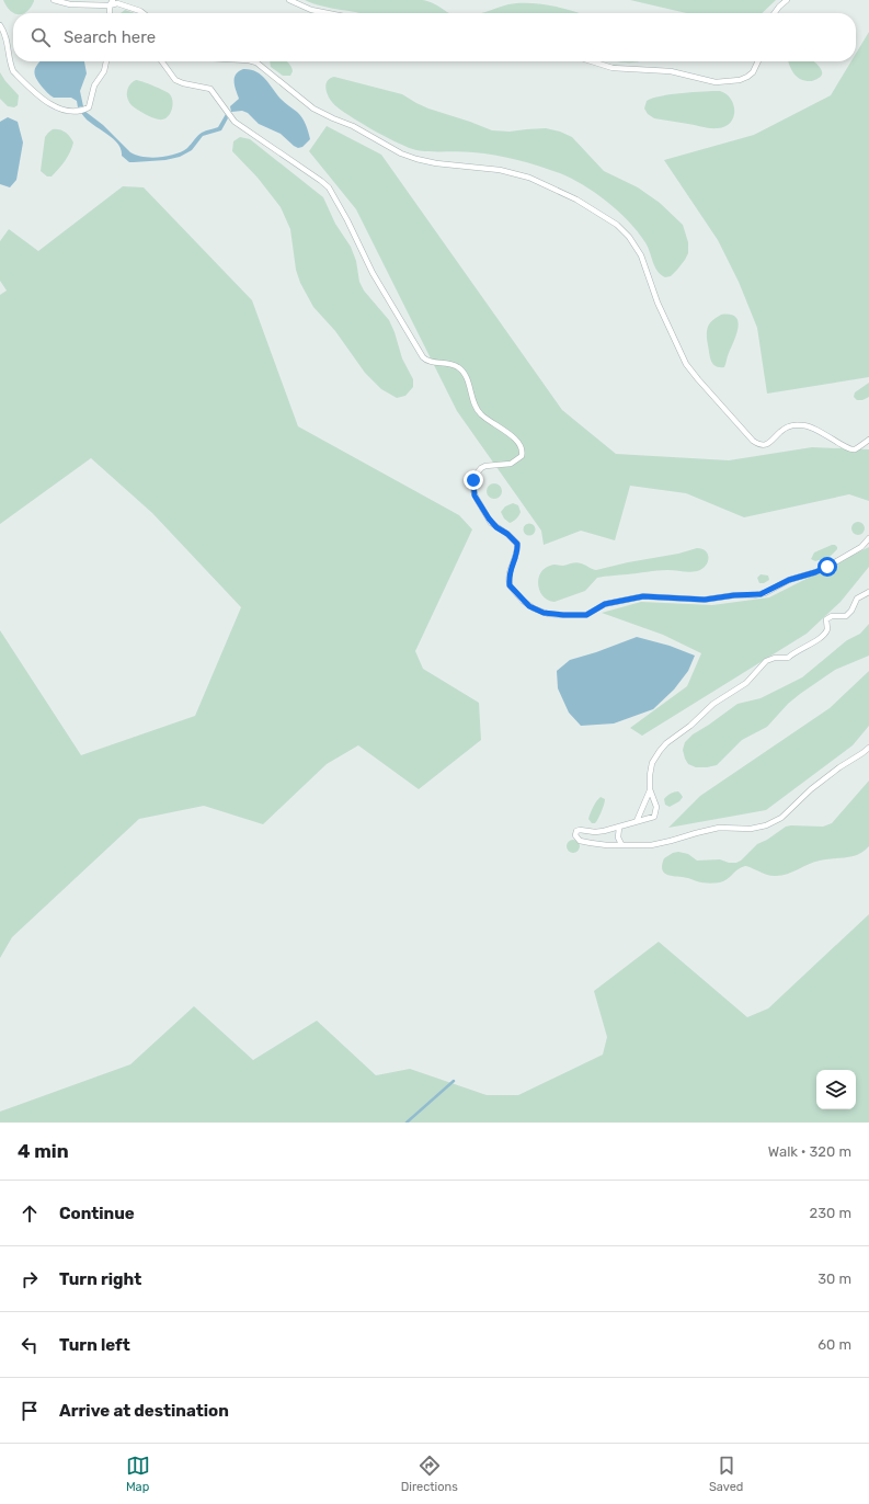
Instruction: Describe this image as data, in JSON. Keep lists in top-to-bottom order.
{
  "page": {
    "search": "Search here",
    "heading": ["4 min", "Walk · 320 m"],
    "list": [
      ["Continue", "230 m"],
      ["Turn right", "30 m"],
      ["Turn left", "60 m"],
      "Arrive at destination"
    ],
    "nav": ["Map", "Directions", "Saved"]
  }
}
